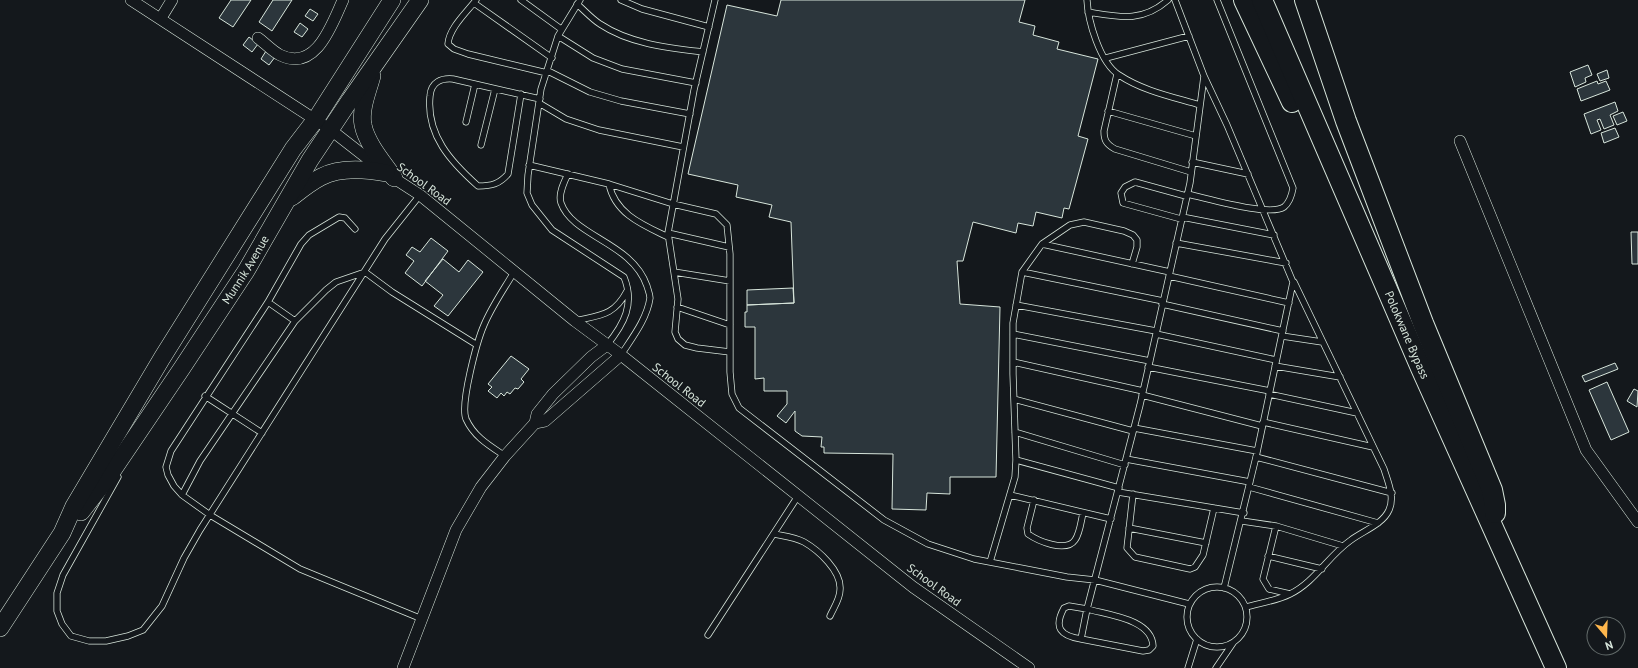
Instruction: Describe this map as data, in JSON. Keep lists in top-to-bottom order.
{
  "streets": {
    "highway": ["Polokwane Bypass"],
    "main road": ["Munnik Avenue"],
    "street": ["School Road"]
  },
  "crossings": [
    ["School Road", "Munnik Avenue"]
  ],
  "north": "bottom"
}
